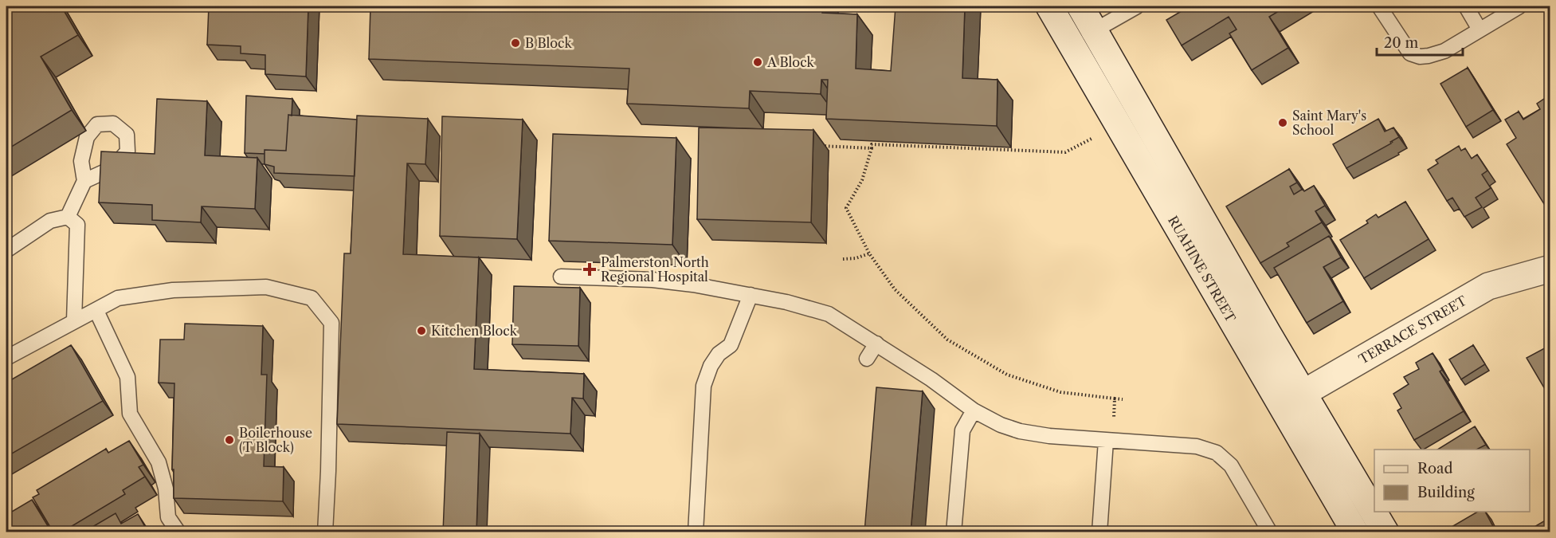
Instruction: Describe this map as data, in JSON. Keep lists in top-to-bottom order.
{
  "streets": {
    "main road": ["RUAHINE STREET", "TERRACE STREET"]
  },
  "crossings": [
    ["RUAHINE STREET", "TERRACE STREET"]
  ],
  "places": {
    "other": [
      "B Block",
      "A Block",
      "Saint Mary's School",
      "Kitchen Block",
      "Boilerhouse (T Block)"
    ],
    "health": ["Palmerston North Regional Hospital"]
  },
  "legend": ["Road", "Building"],
  "scale_bar": "20 m"
}
